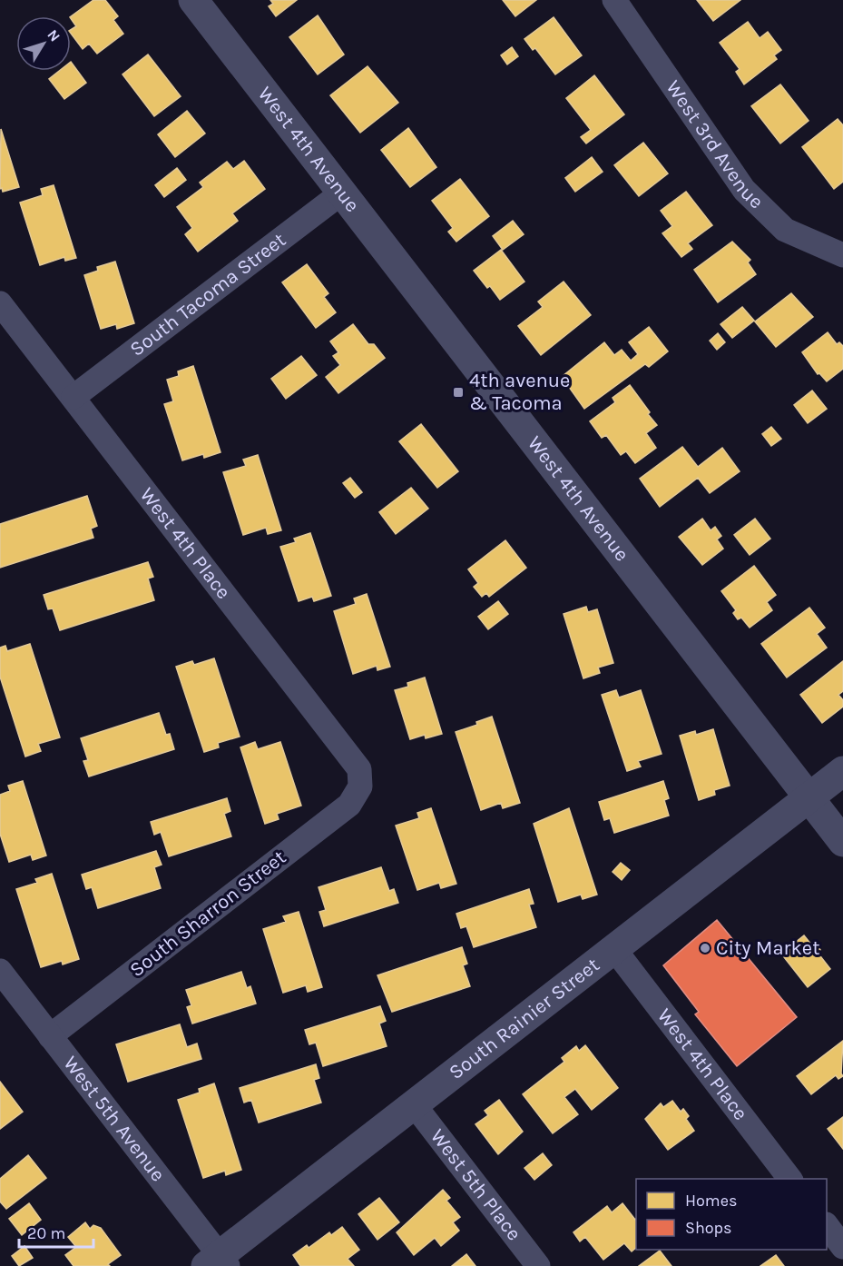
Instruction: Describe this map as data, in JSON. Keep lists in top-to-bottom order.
{
  "streets": {
    "street": [
      "West 3rd Avenue",
      "West 4th Avenue",
      "South Tacoma Street",
      "West 4th Place",
      "South Sharron Street",
      "South Rainier Street",
      "West 5th Avenue",
      "West 5th Place"
    ]
  },
  "crossings": [
    ["West 4th Avenue", "South Tacoma Street"],
    ["West 4th Avenue", "South Rainier Street"],
    ["South Tacoma Street", "West 4th Place"],
    ["West 4th Place", "South Sharron Street"],
    ["West 4th Place", "South Rainier Street"],
    ["South Sharron Street", "West 5th Avenue"],
    ["South Rainier Street", "West 5th Avenue"],
    ["South Rainier Street", "West 5th Place"]
  ],
  "places": {
    "transit": ["4th avenue & Tacoma"],
    "other": ["City Market"]
  },
  "legend": ["Homes", "Shops"],
  "scale_bar": "20 m",
  "north": "top right"
}
